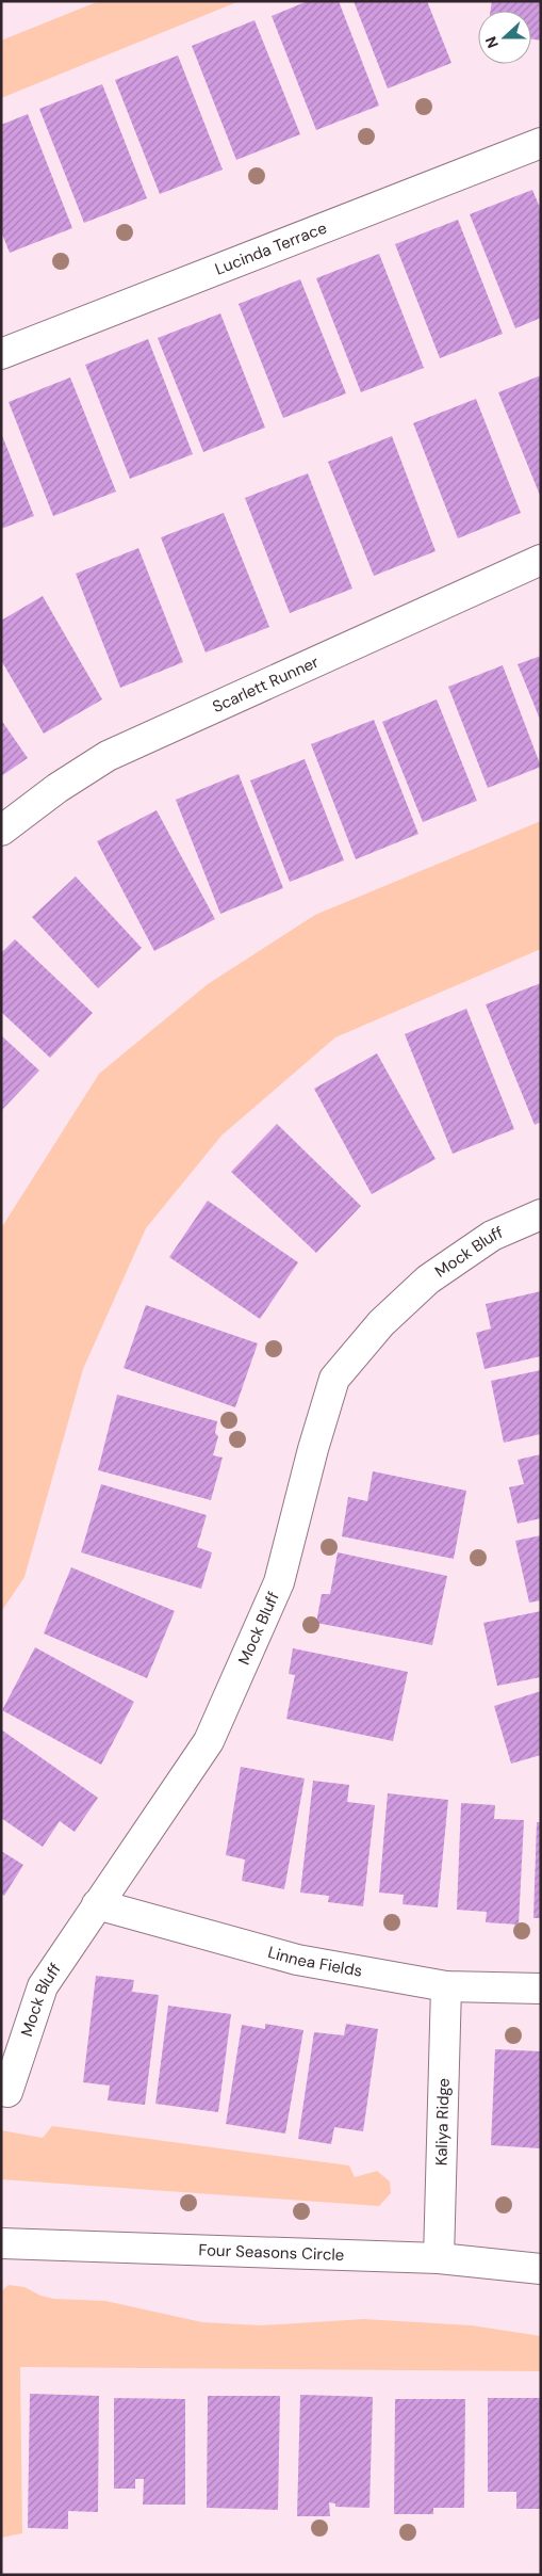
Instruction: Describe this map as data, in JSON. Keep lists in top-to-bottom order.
{
  "streets": {
    "street": [
      "Lucinda Terrace",
      "Scarlett Runner",
      "Mock Bluff",
      "Linnea Fields",
      "Kaliya Ridge",
      "Four Seasons Circle"
    ]
  },
  "crossings": [
    ["Mock Bluff", "Linnea Fields"],
    ["Linnea Fields", "Kaliya Ridge"],
    ["Kaliya Ridge", "Four Seasons Circle"]
  ],
  "north": "left"
}
